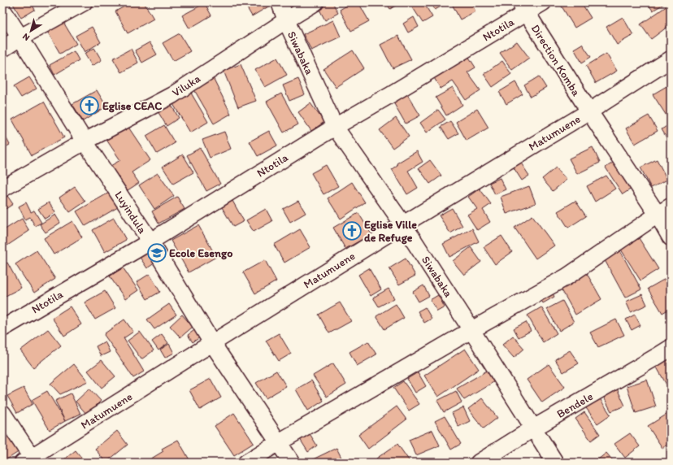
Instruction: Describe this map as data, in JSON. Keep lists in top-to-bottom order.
{
  "streets": {
    "street": [
      "Ntotila",
      "Siwabaka",
      "Direction Komba",
      "Viluka",
      "Matumuene",
      "Luyindula",
      "Bendele"
    ]
  },
  "crossings": [
    ["Ntotila", "Siwabaka"],
    ["Ntotila", "Direction Komba"],
    ["Ntotila", "Luyindula"],
    ["Siwabaka", "Viluka"],
    ["Siwabaka", "Matumuene"],
    ["Siwabaka", "Bendele"],
    ["Direction Komba", "Matumuene"],
    ["Viluka", "Luyindula"],
    ["Matumuene", "Luyindula"]
  ],
  "places": {
    "church": ["Eglise CEAC", "Eglise Ville de Refuge"],
    "school or university": ["Ecole Esengo"]
  },
  "north": "bottom left"
}
